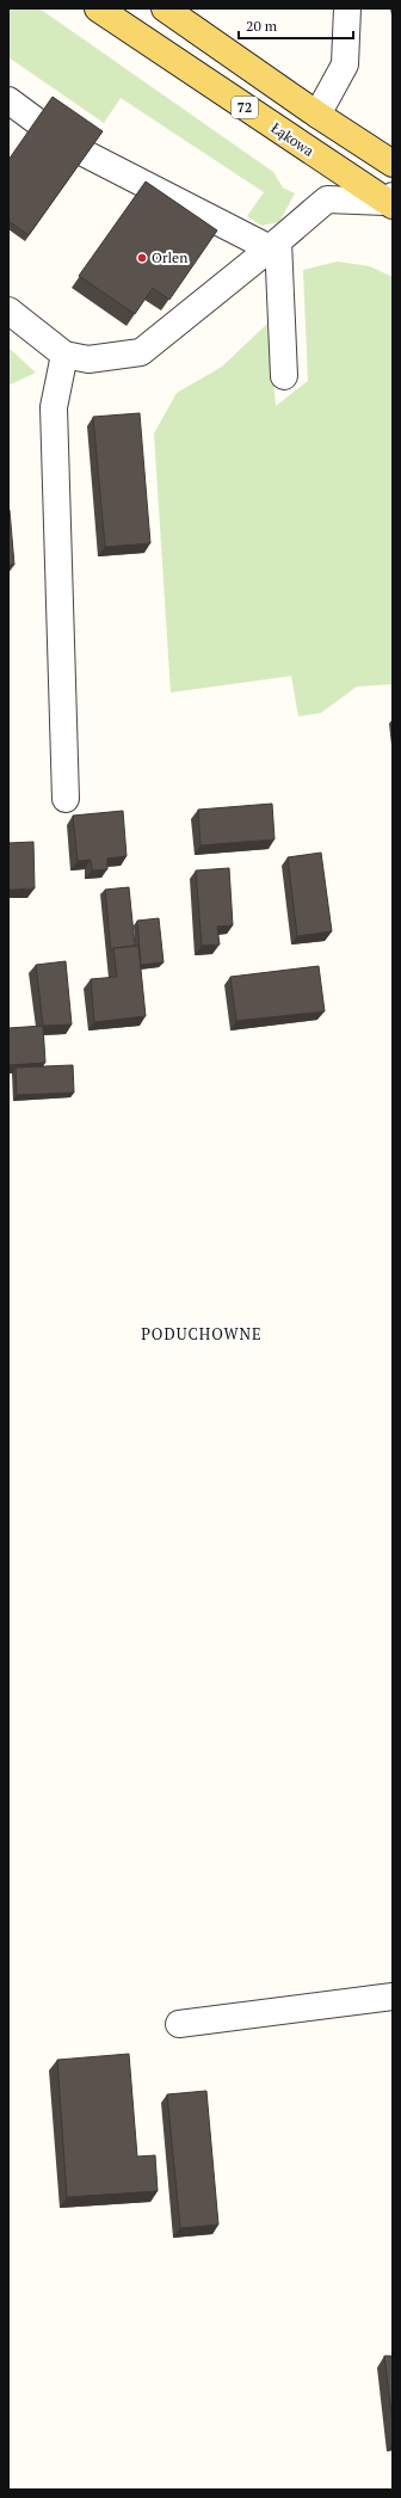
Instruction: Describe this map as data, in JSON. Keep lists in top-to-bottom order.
{
  "streets": {
    "main road": ["72", "Łąkowa"]
  },
  "districts": ["PODUCHOWNE"],
  "places": ["Orlen"],
  "scale_bar": "20 m"
}
